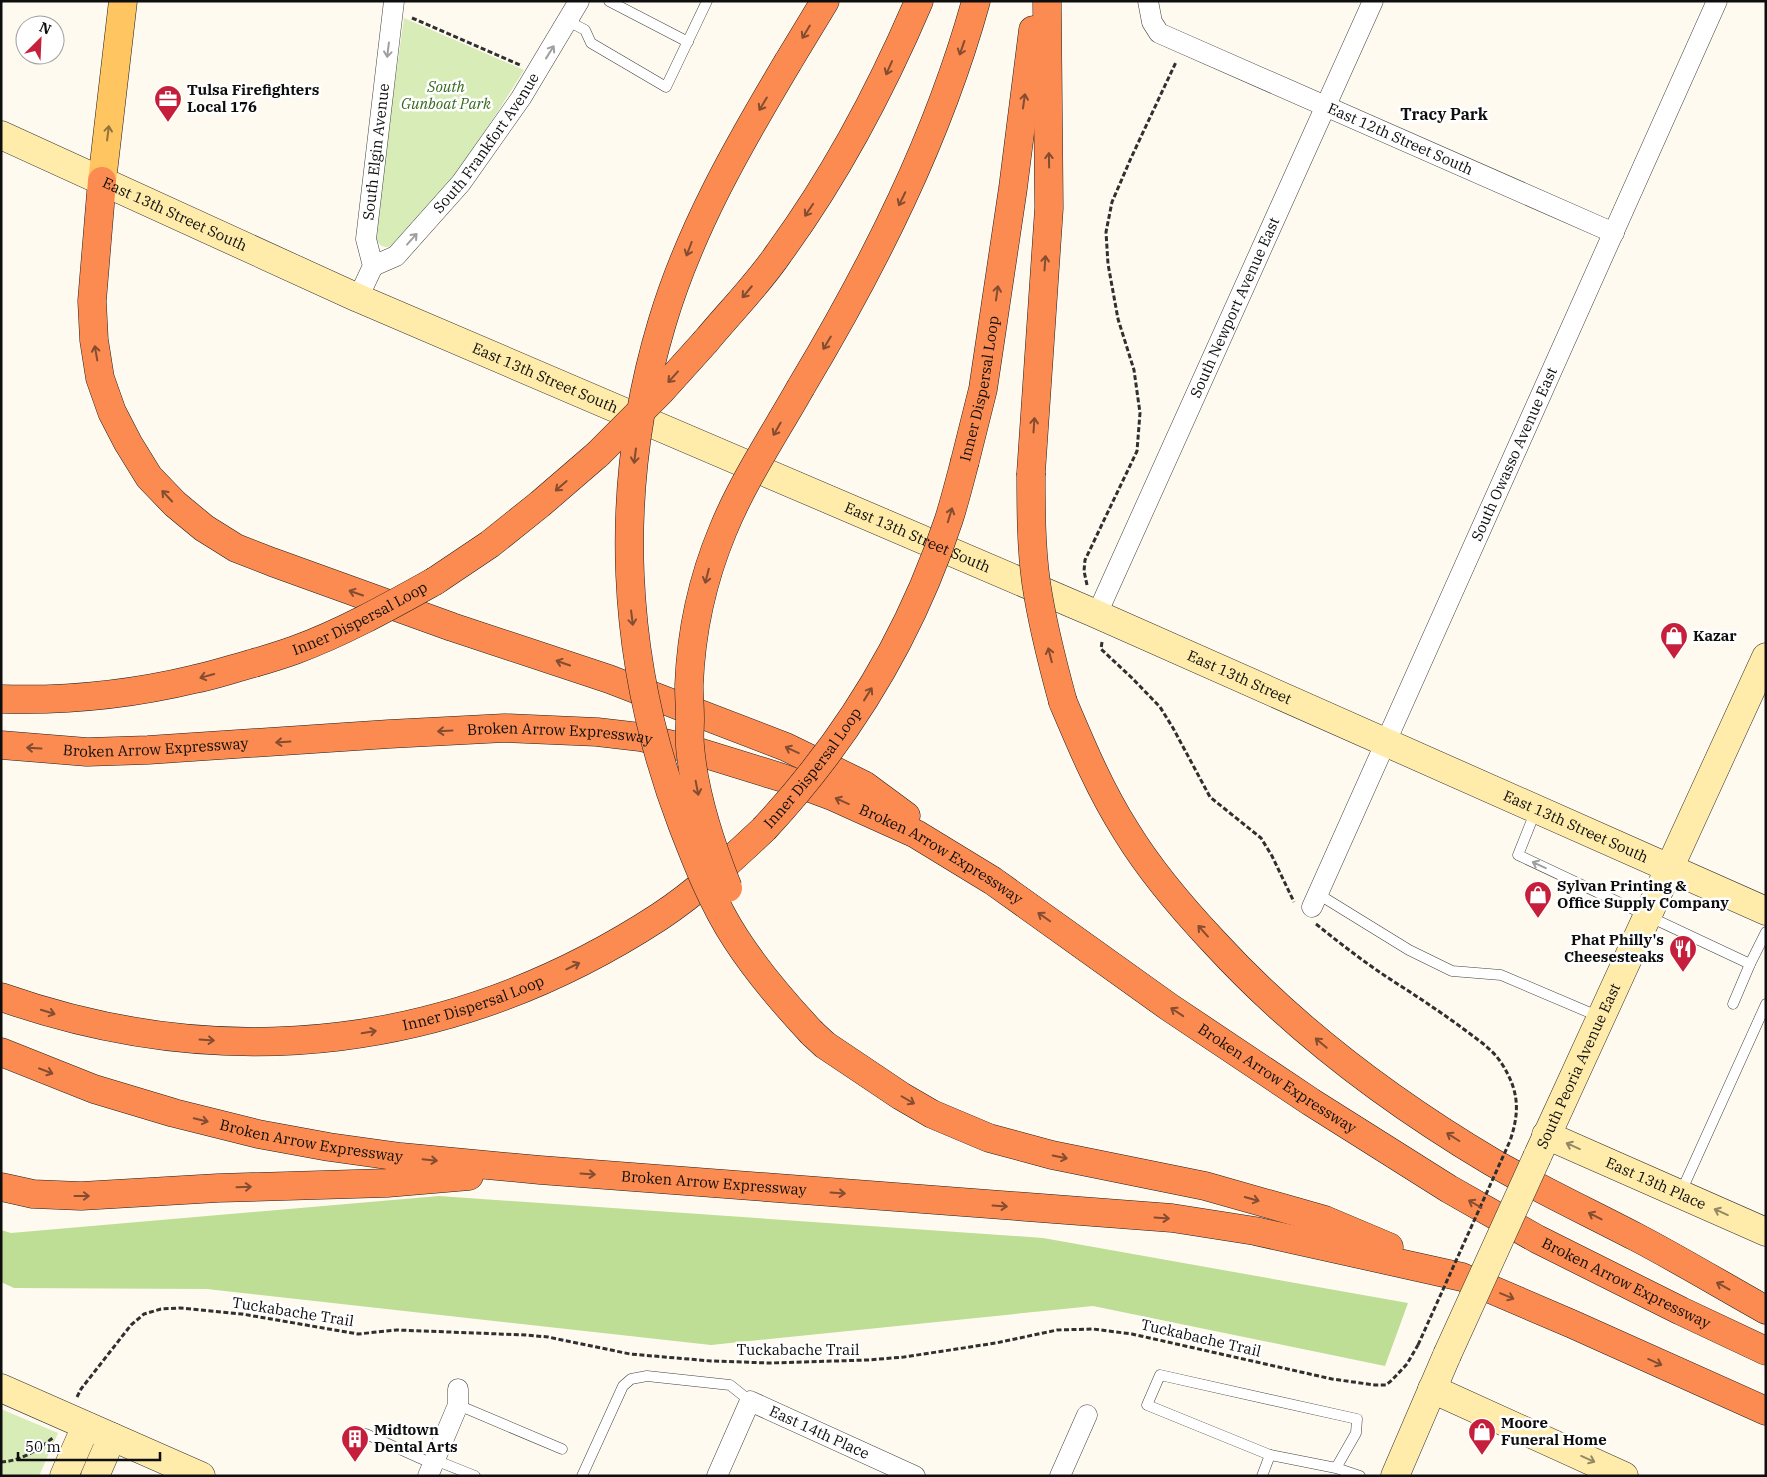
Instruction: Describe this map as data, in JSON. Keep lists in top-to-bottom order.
{
  "streets": {
    "highway": ["Inner Dispersal Loop", "Broken Arrow Expressway"],
    "street": [
      "East 12th Street South",
      "South Frankfort Avenue",
      "South Elgin Avenue",
      "East 13th Street South",
      "South Newport Avenue East",
      "South Owasso Avenue East",
      "East 13th Street",
      "South Peoria Avenue East",
      "East 13th Place",
      "East 14th Place"
    ],
    "path": ["Tuckabache Trail"]
  },
  "crossings": [
    ["East 12th Street South", "South Newport Avenue East"],
    ["East 12th Street South", "South Owasso Avenue East"],
    ["South Frankfort Avenue", "South Elgin Avenue"],
    ["East 13th Street South", "South Newport Avenue East"],
    ["East 13th Street South", "South Owasso Avenue East"],
    ["East 13th Street South", "East 13th Street"],
    ["East 13th Street South", "South Peoria Avenue East"],
    ["South Newport Avenue East", "East 13th Street"],
    ["South Owasso Avenue East", "East 13th Street"],
    ["South Peoria Avenue East", "East 13th Place"]
  ],
  "one_way": ["South Frankfort Avenue", "South Elgin Avenue", "East 13th Place"],
  "districts": ["Tracy Park"],
  "parks": ["South Gunboat Park"],
  "places": {
    "office": ["Tulsa Firefighters Local 176"],
    "shop": ["Kazar", "Sylvan Printing & Office Supply Company", "Moore Funeral Home"],
    "restaurant": ["Phat Philly's Cheesesteaks"],
    "building": ["Midtown Dental Arts"]
  },
  "scale_bar": "50 m",
  "north": "top right"
}
